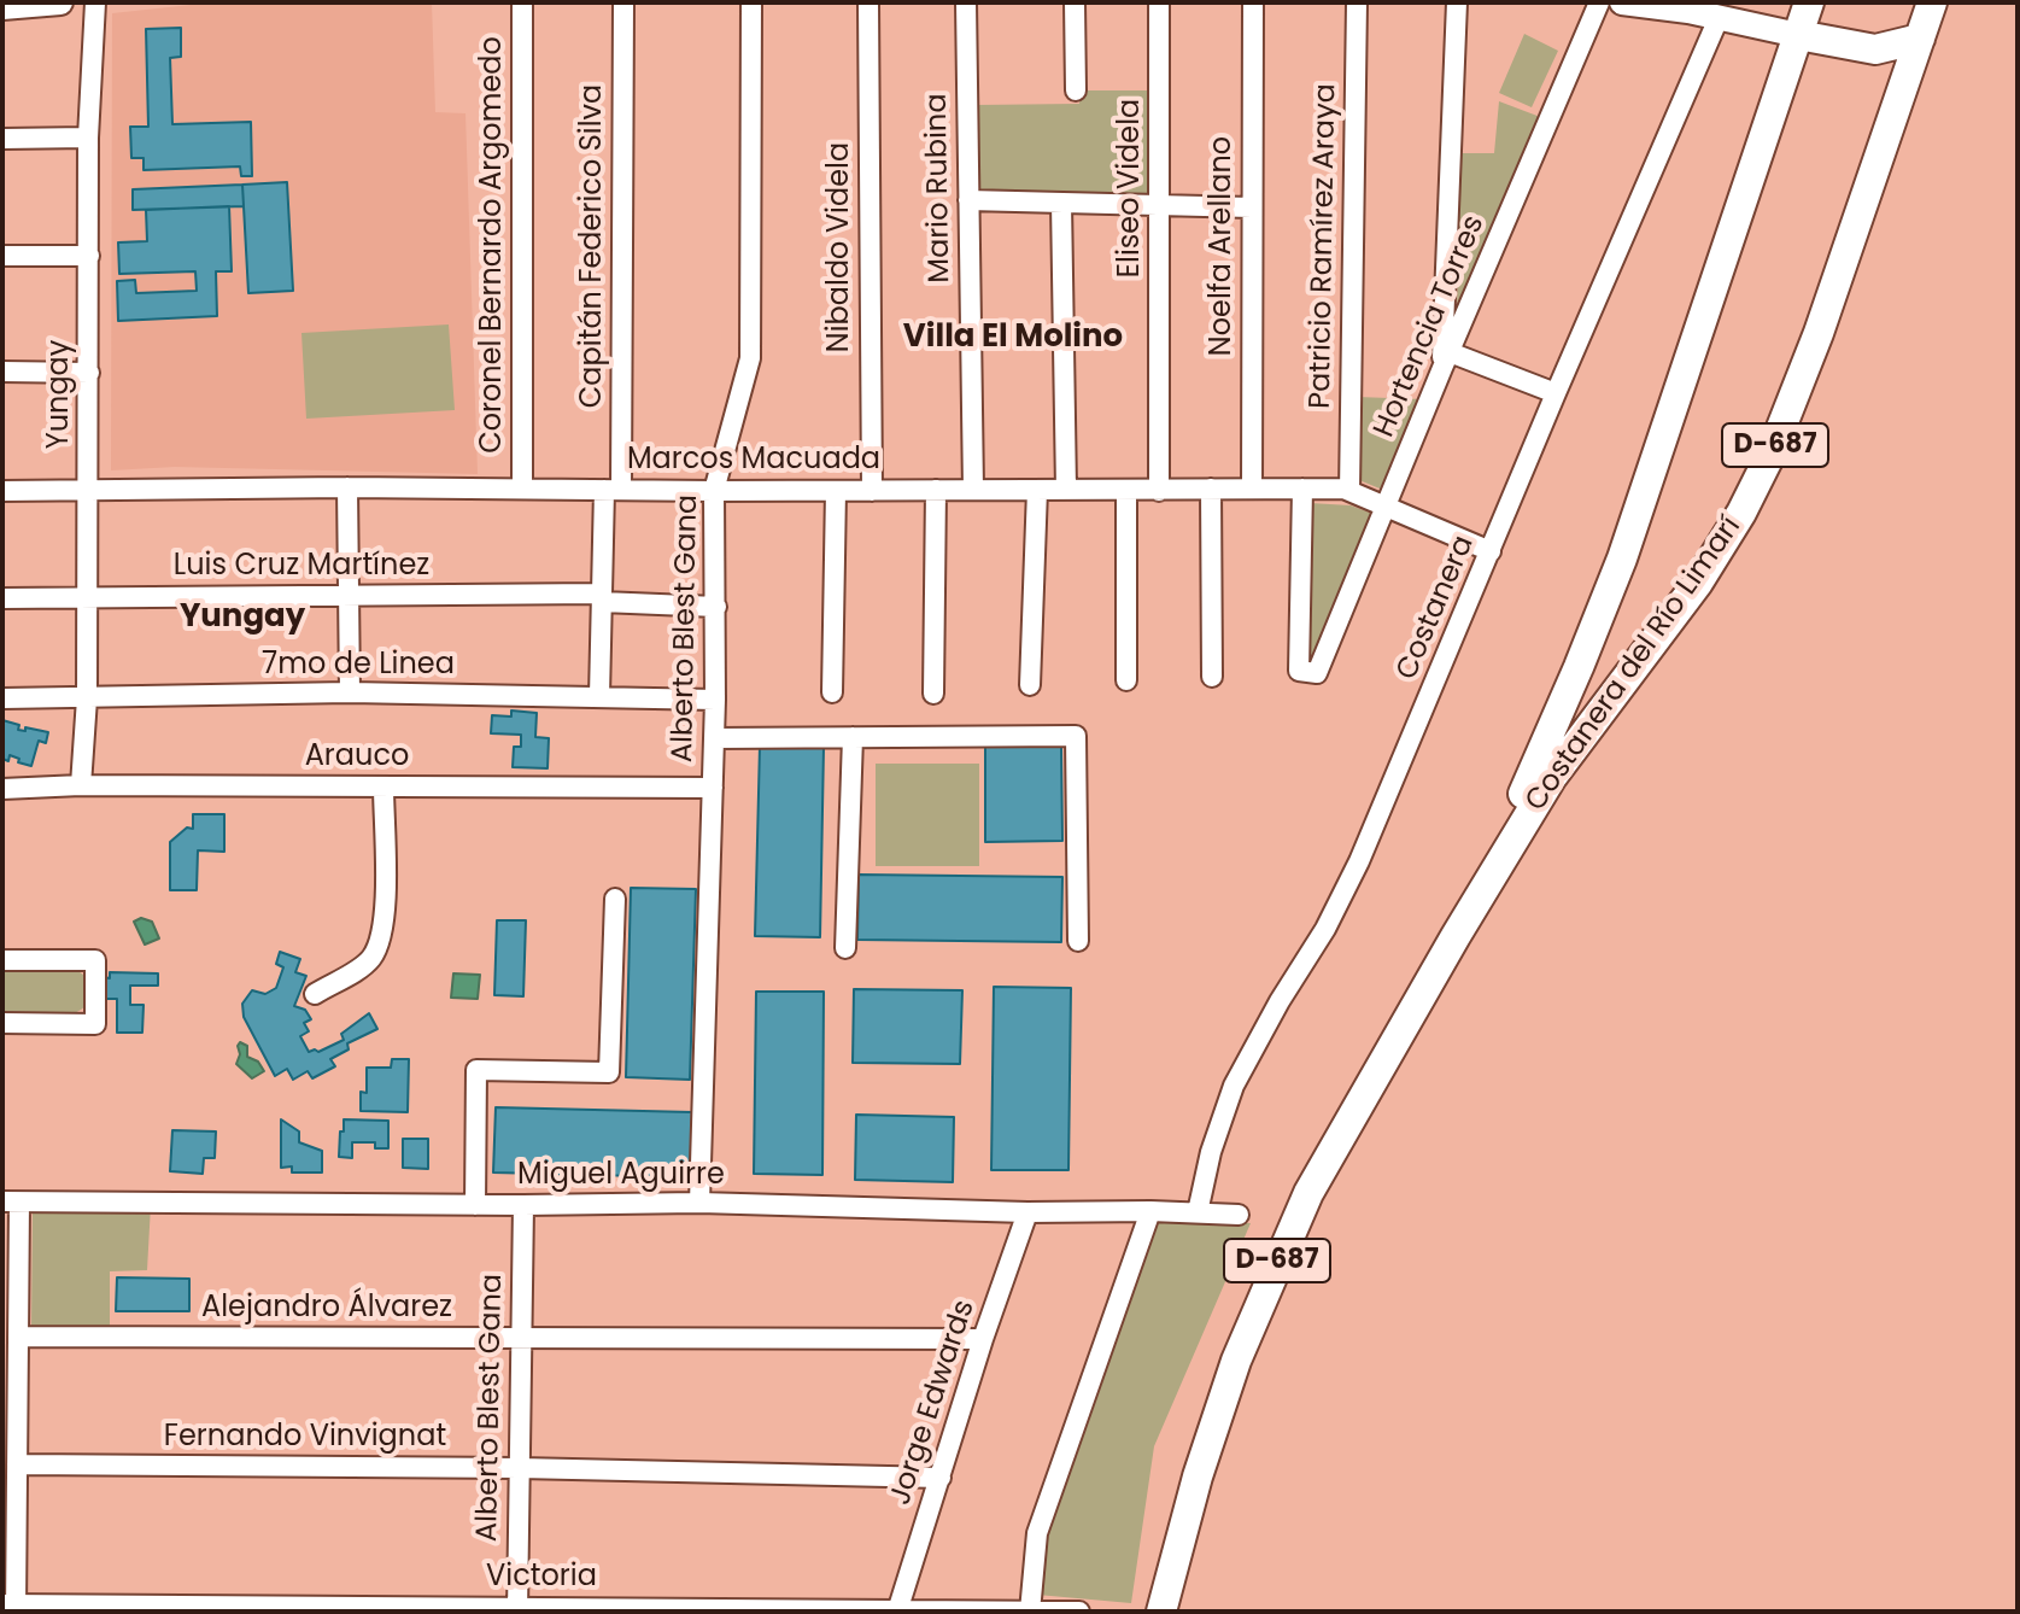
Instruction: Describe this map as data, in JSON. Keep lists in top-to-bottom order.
{
  "streets": {
    "highway": ["D-687", "Costanera del Río Limarí"],
    "street": [
      "Mario Rubina",
      "Eliseo Videla",
      "Coronel Bernardo Argomedo",
      "Capitán Federico Silva",
      "Noelfa Arellano",
      "Patricio Ramírez Araya",
      "Nibaldo Videla",
      "Hortencia Torres",
      "Yungay",
      "Marcos Macuada",
      "Luis Cruz Martínez",
      "Costanera",
      "Alberto Blest Gana",
      "7mo de Linea",
      "Arauco",
      "Miguel Aguirre",
      "Alejandro Álvarez",
      "Jorge Edwards",
      "Fernando Vinvignat",
      "Victoria"
    ]
  },
  "crossings": [
    ["Mario Rubina", "Marcos Macuada"],
    ["Eliseo Videla", "Marcos Macuada"],
    ["Coronel Bernardo Argomedo", "Marcos Macuada"],
    ["Capitán Federico Silva", "Marcos Macuada"],
    ["Capitán Federico Silva", "Luis Cruz Martínez"],
    ["Capitán Federico Silva", "7mo de Linea"],
    ["Noelfa Arellano", "Marcos Macuada"],
    ["Patricio Ramírez Araya", "Marcos Macuada"],
    ["Nibaldo Videla", "Marcos Macuada"],
    ["Hortencia Torres", "Marcos Macuada"],
    ["Yungay", "Marcos Macuada"],
    ["Yungay", "Luis Cruz Martínez"],
    ["Yungay", "7mo de Linea"],
    ["Yungay", "Arauco"],
    ["Marcos Macuada", "Costanera"],
    ["Marcos Macuada", "Alberto Blest Gana"],
    ["Luis Cruz Martínez", "Alberto Blest Gana"],
    ["Costanera", "Miguel Aguirre"],
    ["Alberto Blest Gana", "7mo de Linea"],
    ["Alberto Blest Gana", "Arauco"],
    ["Alberto Blest Gana", "Miguel Aguirre"],
    ["Alberto Blest Gana", "Alejandro Álvarez"],
    ["Alberto Blest Gana", "Fernando Vinvignat"],
    ["Alberto Blest Gana", "Victoria"],
    ["Miguel Aguirre", "Jorge Edwards"],
    ["Alejandro Álvarez", "Jorge Edwards"],
    ["Jorge Edwards", "Fernando Vinvignat"],
    ["Jorge Edwards", "Victoria"]
  ],
  "districts": ["Villa El Molino", "Yungay"]
}
